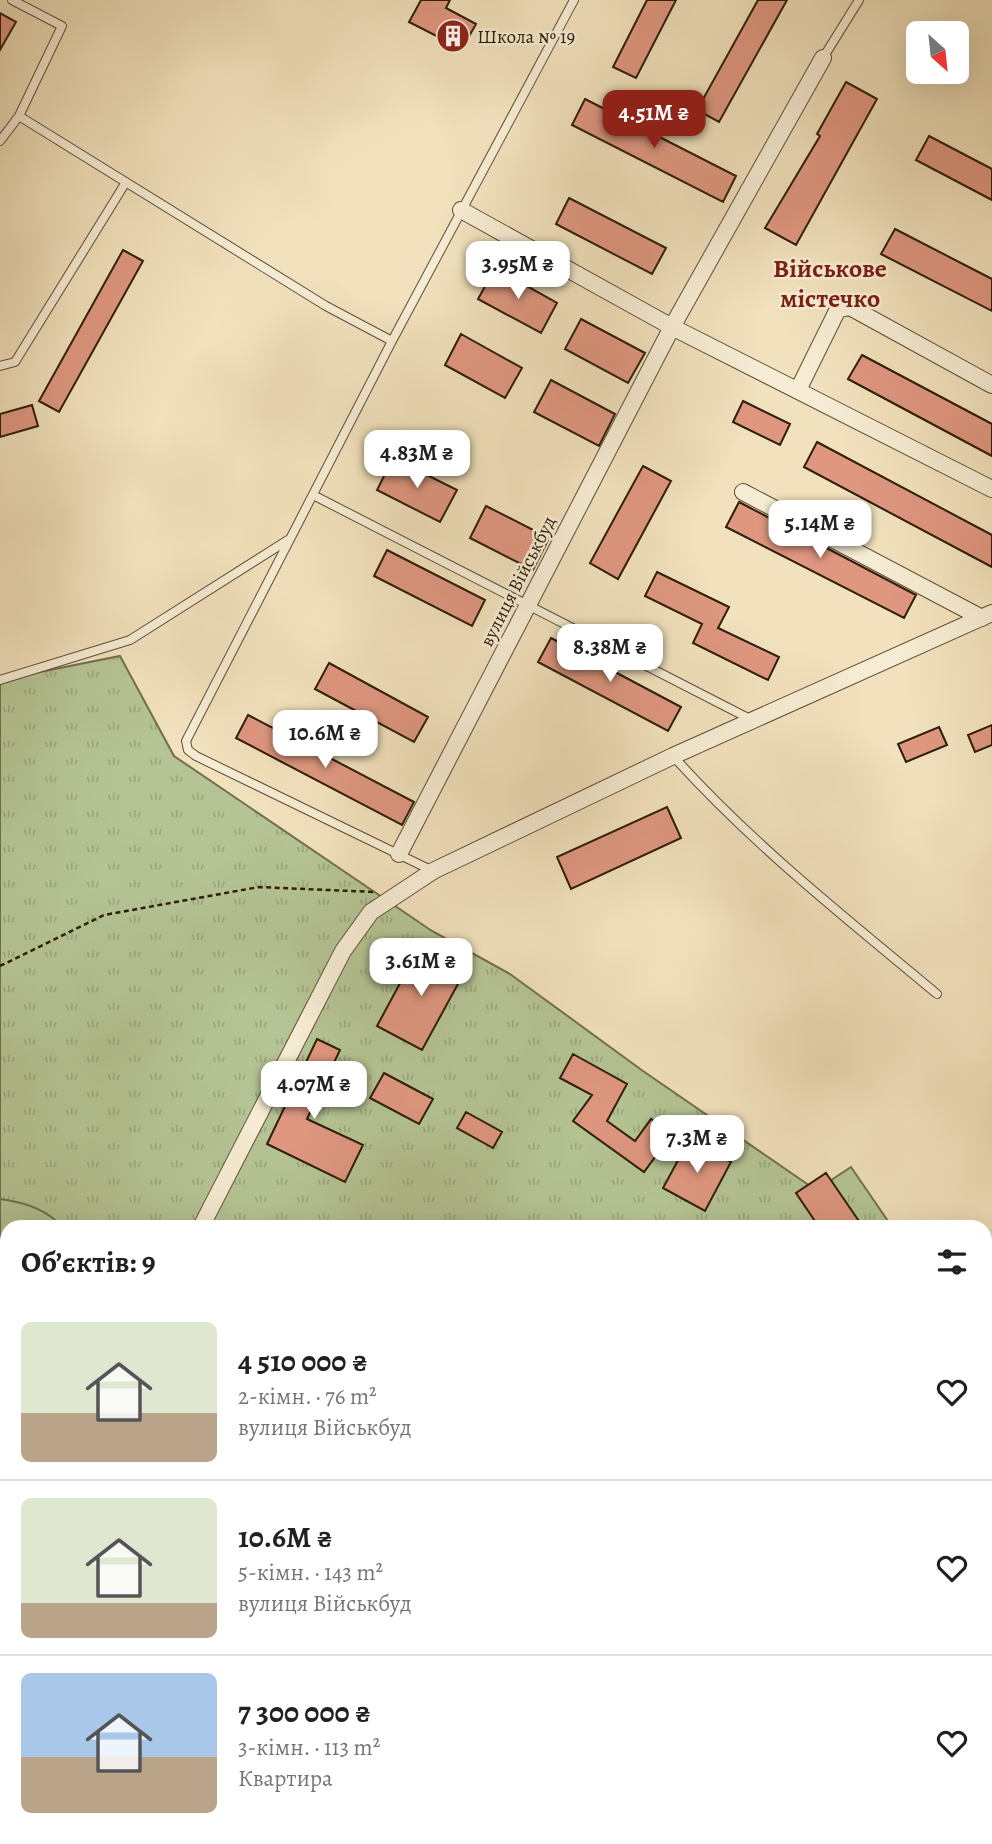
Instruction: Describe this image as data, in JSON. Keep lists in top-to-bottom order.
{
  "streets": {
    "street": ["вулиця Військбуд"]
  },
  "districts": ["Військове містечко"],
  "places": {
    "building": ["Школа № 19"]
  },
  "north": "bottom right",
  "page": {
    "price": [
      "4.51M ₴",
      "3.95M ₴",
      "4.83M ₴",
      "5.14M ₴",
      "8.38M ₴",
      "10.6M ₴",
      "3.61M ₴",
      "4.07M ₴",
      "7.3M ₴"
    ],
    "heading": "Об’єктів: 9",
    "list": [
      {
        "name": "4 510 000 ₴",
        "note": "2-кімн. · 76 m² · вулиця Військбуд"
      },
      {
        "name": "10.6M ₴",
        "note": "5-кімн. · 143 m² · вулиця Військбуд"
      },
      {
        "name": "7 300 000 ₴",
        "note": "3-кімн. · 113 m² · Квартира"
      }
    ]
  }
}
